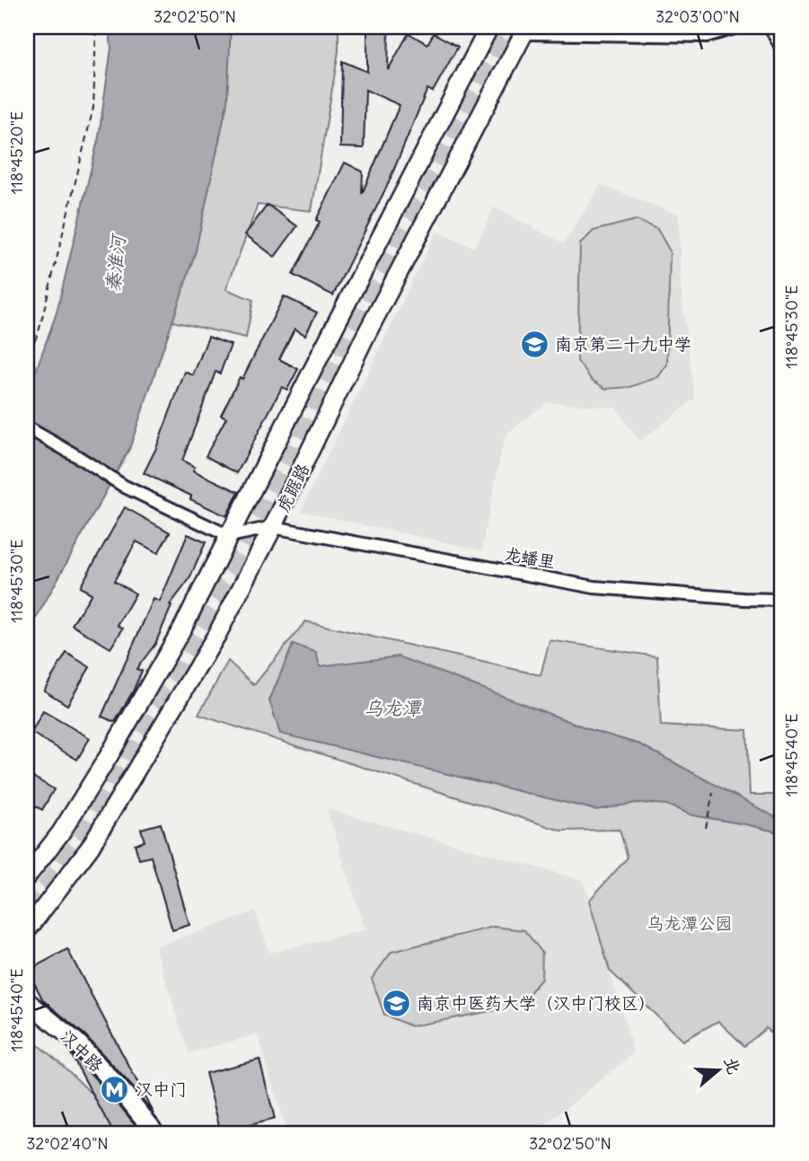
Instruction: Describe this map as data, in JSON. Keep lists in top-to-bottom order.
{
  "streets": {
    "main road": ["虎踞路", "汉中路"],
    "street": ["龙蟠里"]
  },
  "crossings": [
    ["虎踞路", "龙蟠里"]
  ],
  "water": ["秦淮河", "乌龙潭"],
  "parks": ["乌龙潭公园"],
  "places": {
    "school or university": ["南京第二十九中学", "南京中医药大学（汉中门校区）"],
    "metro station": ["汉中门"]
  },
  "north": "right",
  "coordinates": [
    "32°02'50\"N",
    "32°03'00\"N",
    "118°45'20\"E",
    "118°45'30\"E",
    "118°45'40\"E",
    "32°02'40\"N"
  ]
}
